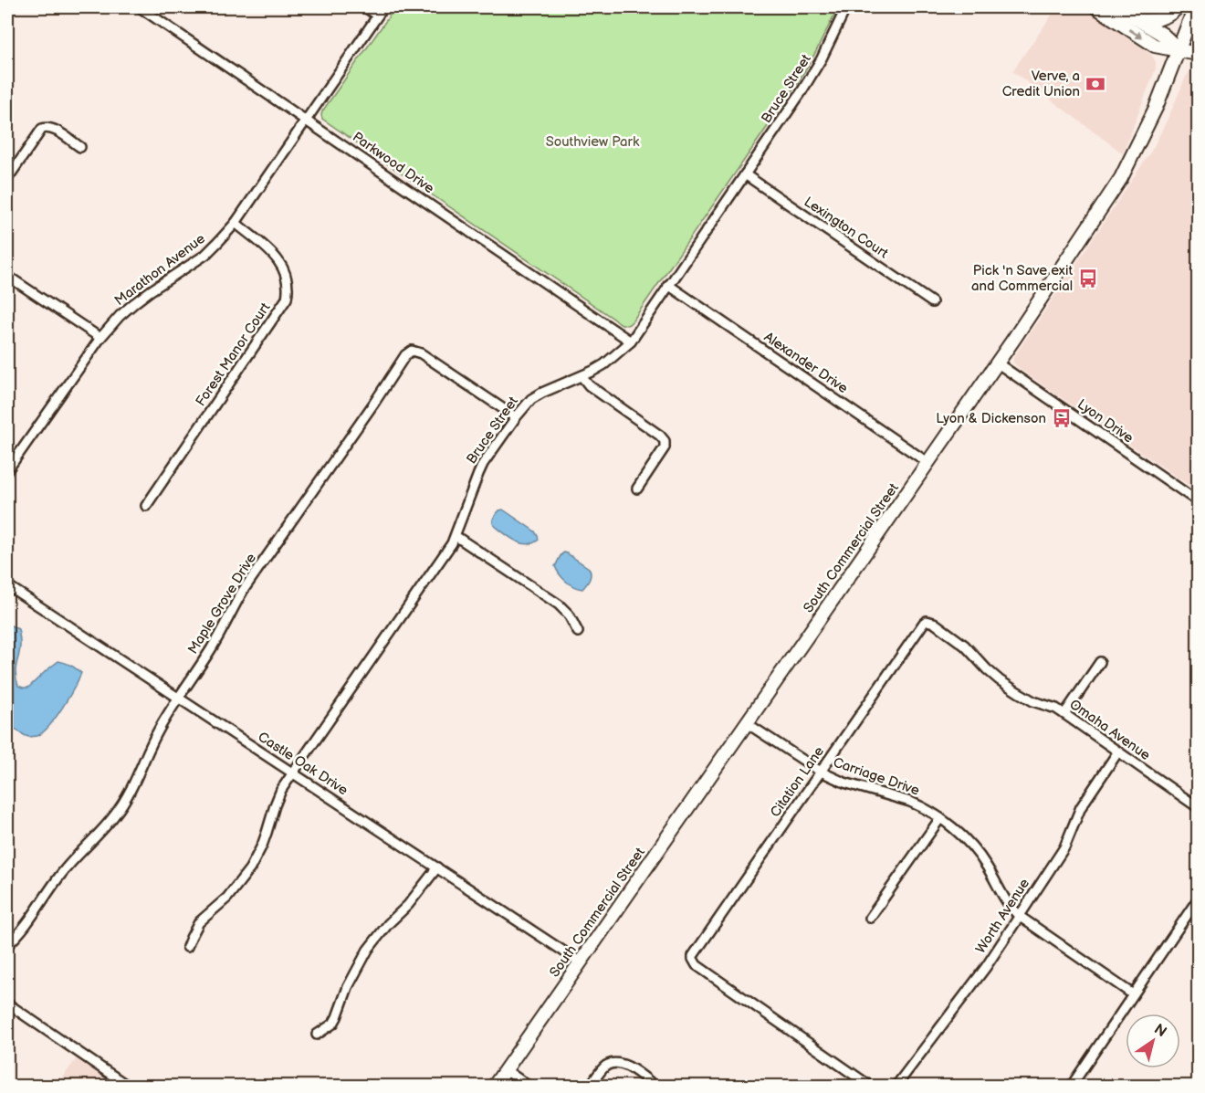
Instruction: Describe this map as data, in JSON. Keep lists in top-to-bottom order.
{
  "streets": {
    "main road": ["South Commercial Street"],
    "street": [
      "Bruce Street",
      "Parkwood Drive",
      "Lexington Court",
      "Marathon Avenue",
      "Forest Manor Court",
      "Alexander Drive",
      "Lyon Drive",
      "Maple Grove Drive",
      "Omaha Avenue",
      "Castle Oak Drive",
      "Carriage Drive",
      "Citation Lane",
      "Worth Avenue"
    ]
  },
  "crossings": [
    ["Bruce Street", "Parkwood Drive"],
    ["Bruce Street", "Lexington Court"],
    ["Bruce Street", "Alexander Drive"],
    ["Bruce Street", "Maple Grove Drive"],
    ["Bruce Street", "Castle Oak Drive"],
    ["Parkwood Drive", "Marathon Avenue"],
    ["Marathon Avenue", "Forest Manor Court"],
    ["Alexander Drive", "South Commercial Street"],
    ["Lyon Drive", "South Commercial Street"],
    ["South Commercial Street", "Castle Oak Drive"],
    ["South Commercial Street", "Carriage Drive"],
    ["Maple Grove Drive", "Castle Oak Drive"],
    ["Omaha Avenue", "Citation Lane"],
    ["Omaha Avenue", "Worth Avenue"],
    ["Carriage Drive", "Citation Lane"],
    ["Carriage Drive", "Worth Avenue"]
  ],
  "parks": ["Southview Park"],
  "places": {
    "bank": ["Verve, a Credit Union"],
    "bus stop": ["Pick 'n Save exit and Commercial", "Lyon & Dickenson"]
  },
  "north": "top right"
}
